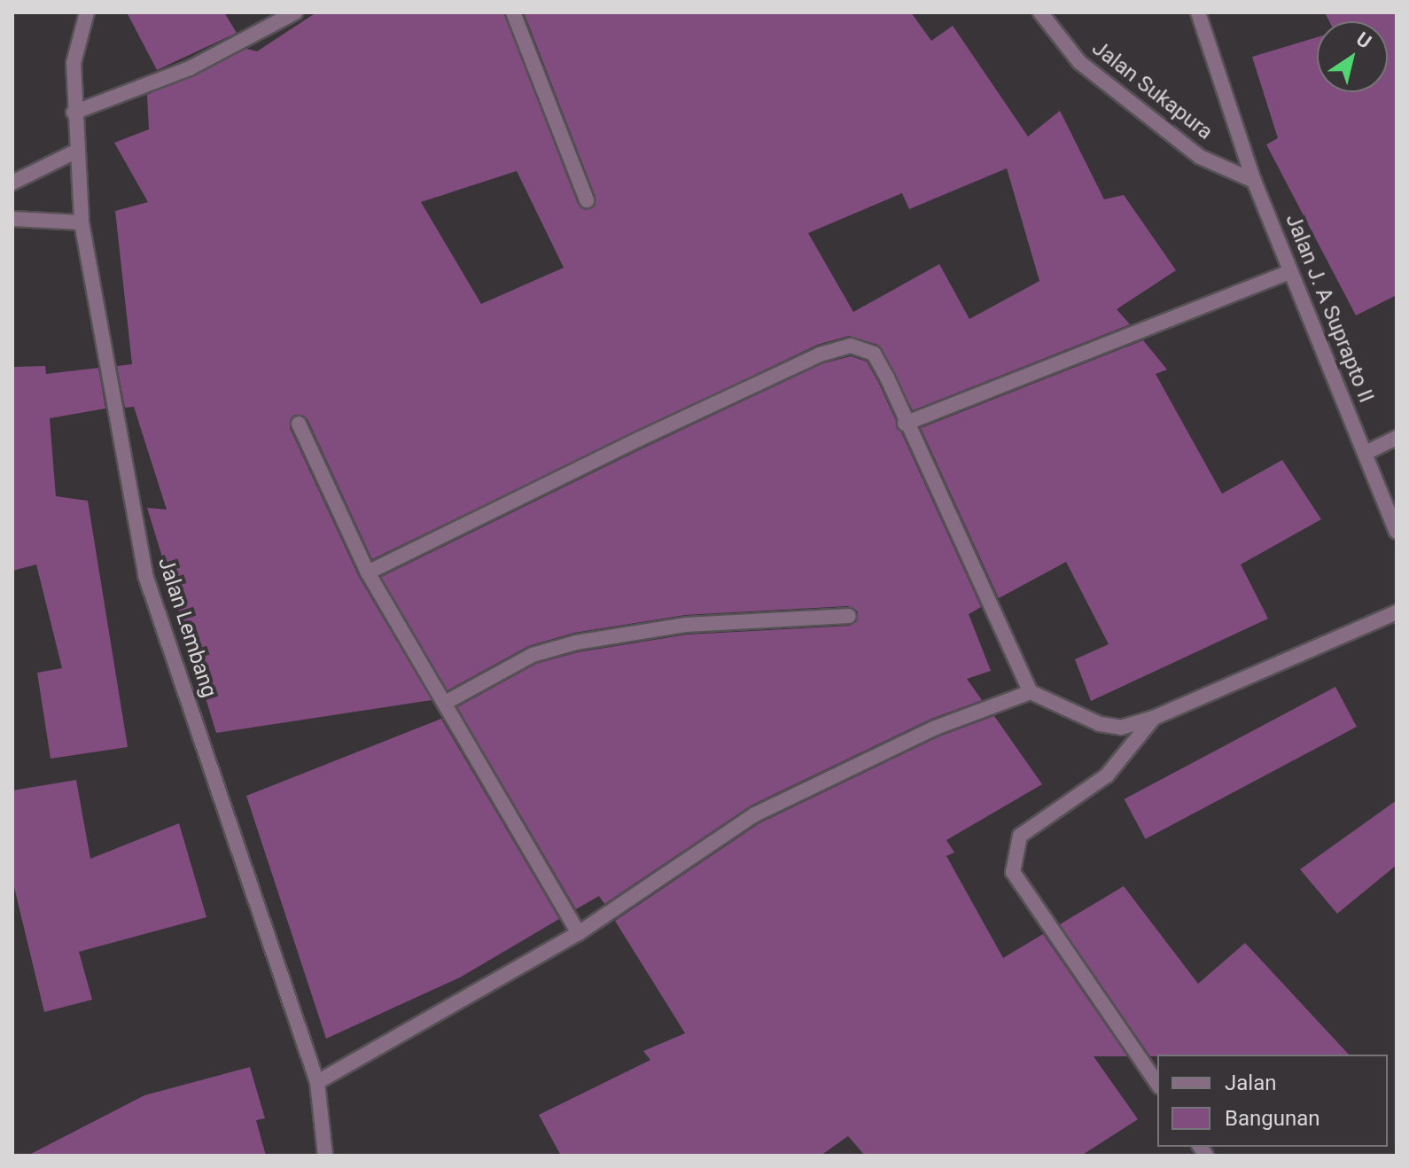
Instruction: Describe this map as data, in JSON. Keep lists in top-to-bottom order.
{
  "streets": {
    "street": ["Jalan Sukapura", "Jalan J. A Suprapto II", "Jalan Lembang"]
  },
  "crossings": [
    ["Jalan Sukapura", "Jalan J. A Suprapto II"]
  ],
  "legend": ["Jalan", "Bangunan"],
  "north": "top right"
}
